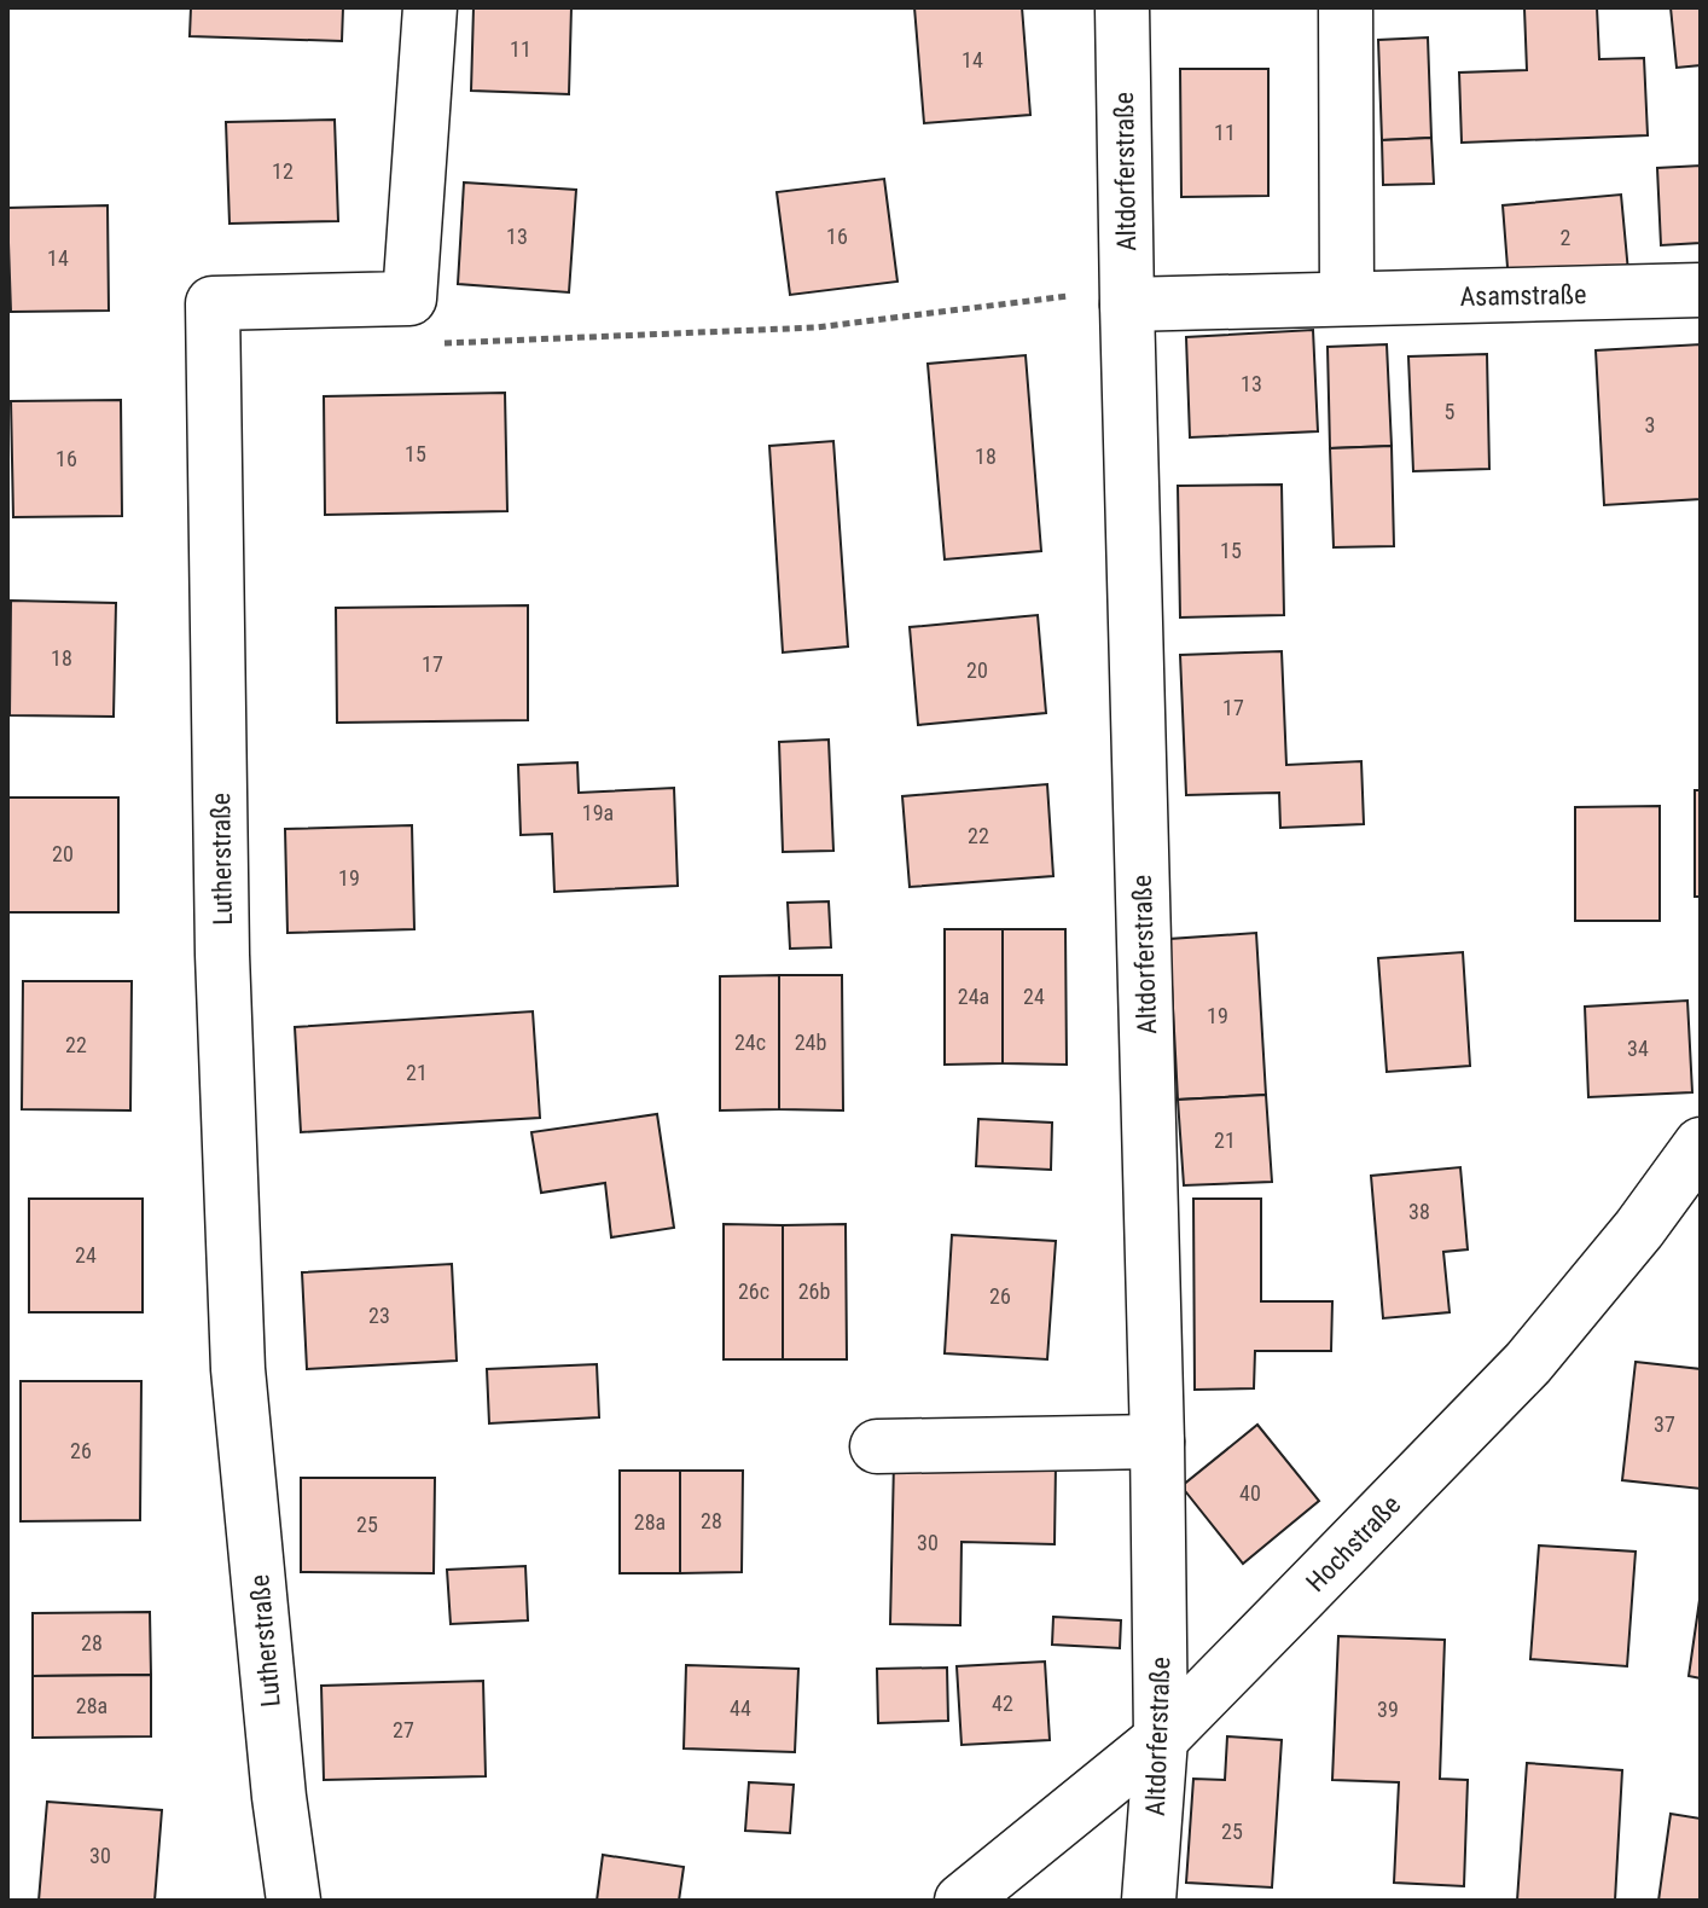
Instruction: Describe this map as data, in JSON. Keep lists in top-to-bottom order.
{
  "streets": {
    "street": [
      "Altdorferstraße",
      "Asamstraße",
      "Lutherstraße",
      "Hochstraße"
    ]
  },
  "crossings": [
    ["Altdorferstraße", "Asamstraße"],
    ["Altdorferstraße", "Hochstraße"]
  ],
  "house_numbers": [
    "11",
    "14",
    "11",
    "12",
    "13",
    "16",
    "2",
    "14",
    "13",
    "5",
    "3",
    "15",
    "18",
    "16",
    "15",
    "18",
    "17",
    "20",
    "17",
    "19a",
    "22",
    "20",
    "19",
    "24a",
    "24",
    "19",
    "24c",
    "24b",
    "22",
    "34",
    "21",
    "21",
    "38",
    "24",
    "26c",
    "26b",
    "26",
    "23",
    "37",
    "26",
    "40",
    "28",
    "28a",
    "25",
    "30",
    "28",
    "42",
    "28a",
    "44",
    "39",
    "27",
    "25",
    "30"
  ]
}
